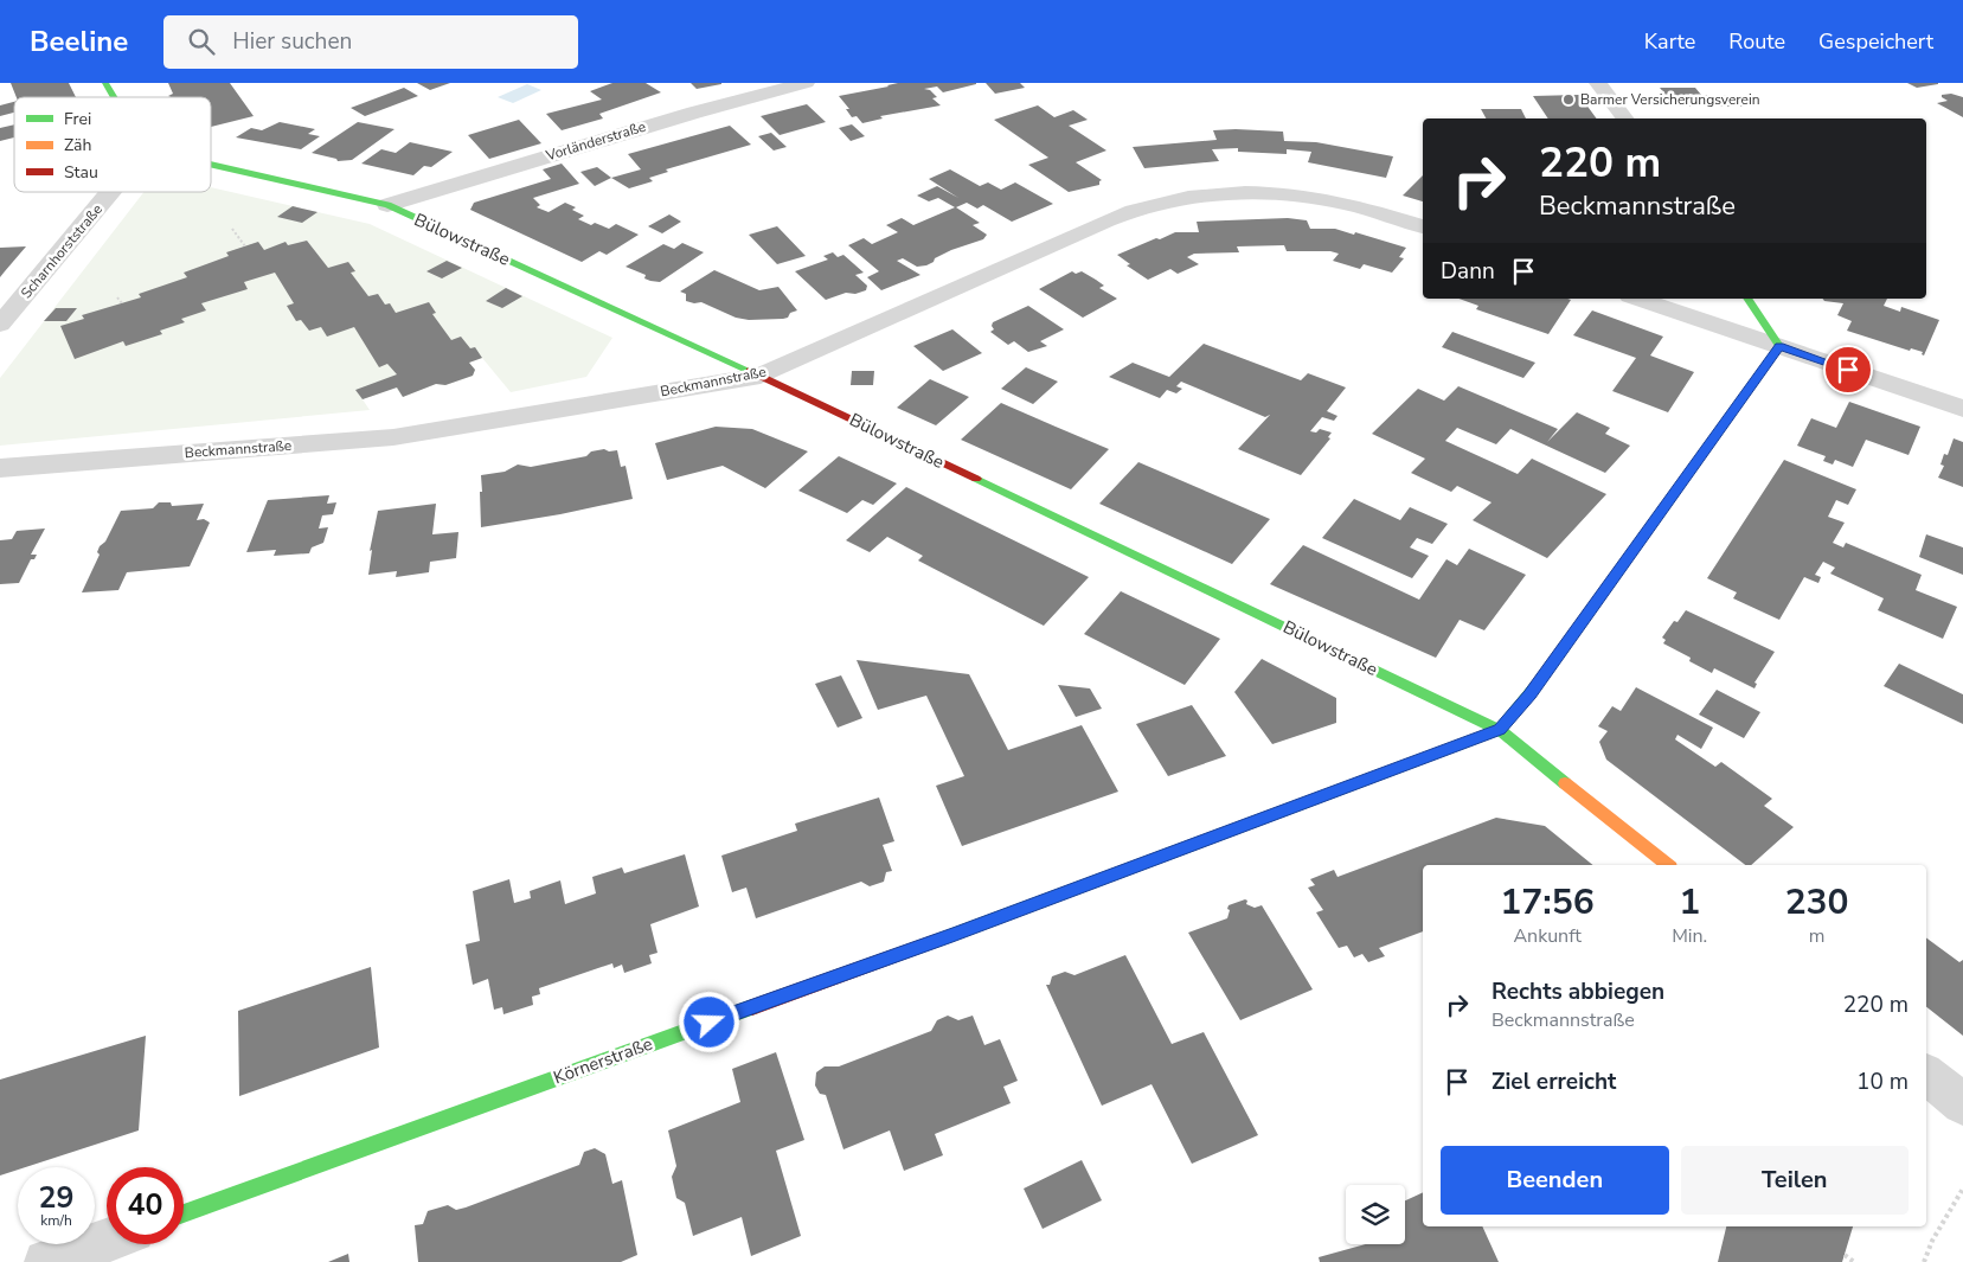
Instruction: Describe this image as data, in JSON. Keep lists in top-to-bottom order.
{
  "streets": {
    "street": [
      "Vorländerstraße",
      "Bülowstraße",
      "Scharnhorststraße",
      "Beckmannstraße",
      "Körnerstraße"
    ]
  },
  "crossings": [
    ["Vorländerstraße", "Bülowstraße"],
    ["Bülowstraße", "Beckmannstraße"],
    ["Bülowstraße", "Körnerstraße"]
  ],
  "places": ["Barmer Versicherungsverein"],
  "legend": ["Frei", "Zäh", "Stau"],
  "page": {
    "header": "Beeline",
    "search": "Hier suchen",
    "nav": ["Karte", "Route", "Gespeichert"],
    "turn": ["220 m", "Beckmannstraße"],
    "then": "Dann",
    "eta": [
      "17:56",
      "Ankunft",
      "1",
      "Min.",
      "230",
      "m"
    ],
    "list": [
      {
        "name": "Rechts abbiegen",
        "note": "Beckmannstraße",
        "value": "220 m"
      },
      {
        "name": "Ziel erreicht",
        "value": "10 m"
      }
    ],
    "buttons": ["Beenden", "Teilen"],
    "speed": "29 km/h",
    "limit": "40"
  }
}
